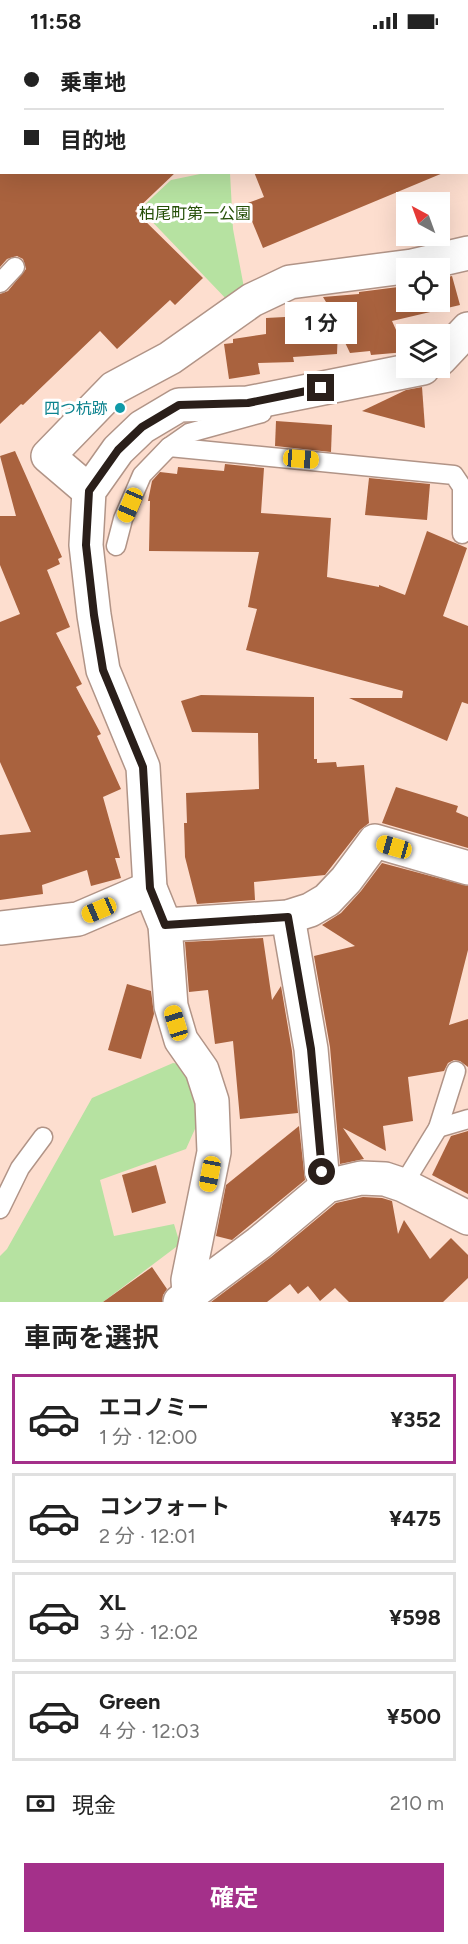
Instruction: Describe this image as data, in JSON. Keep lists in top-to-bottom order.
{
  "parks": ["柏尾町第一公園"],
  "places": ["四つ杭跡"],
  "north": "top left",
  "page": {
    "status": "11:58",
    "banner": ["乗車地", "目的地"],
    "bubble": "1 分",
    "heading": "車両を選択",
    "list": [
      {
        "name": "エコノミー",
        "note": "1 分 · 12:00",
        "value": "¥352"
      },
      {
        "name": "コンフォート",
        "note": "2 分 · 12:01",
        "value": "¥475"
      },
      {
        "name": "XL",
        "note": "3 分 · 12:02",
        "value": "¥598"
      },
      {
        "name": "Green",
        "note": "4 分 · 12:03",
        "value": "¥500"
      }
    ],
    "pay": ["現金", "210 m"],
    "buttons": "確定"
  }
}
